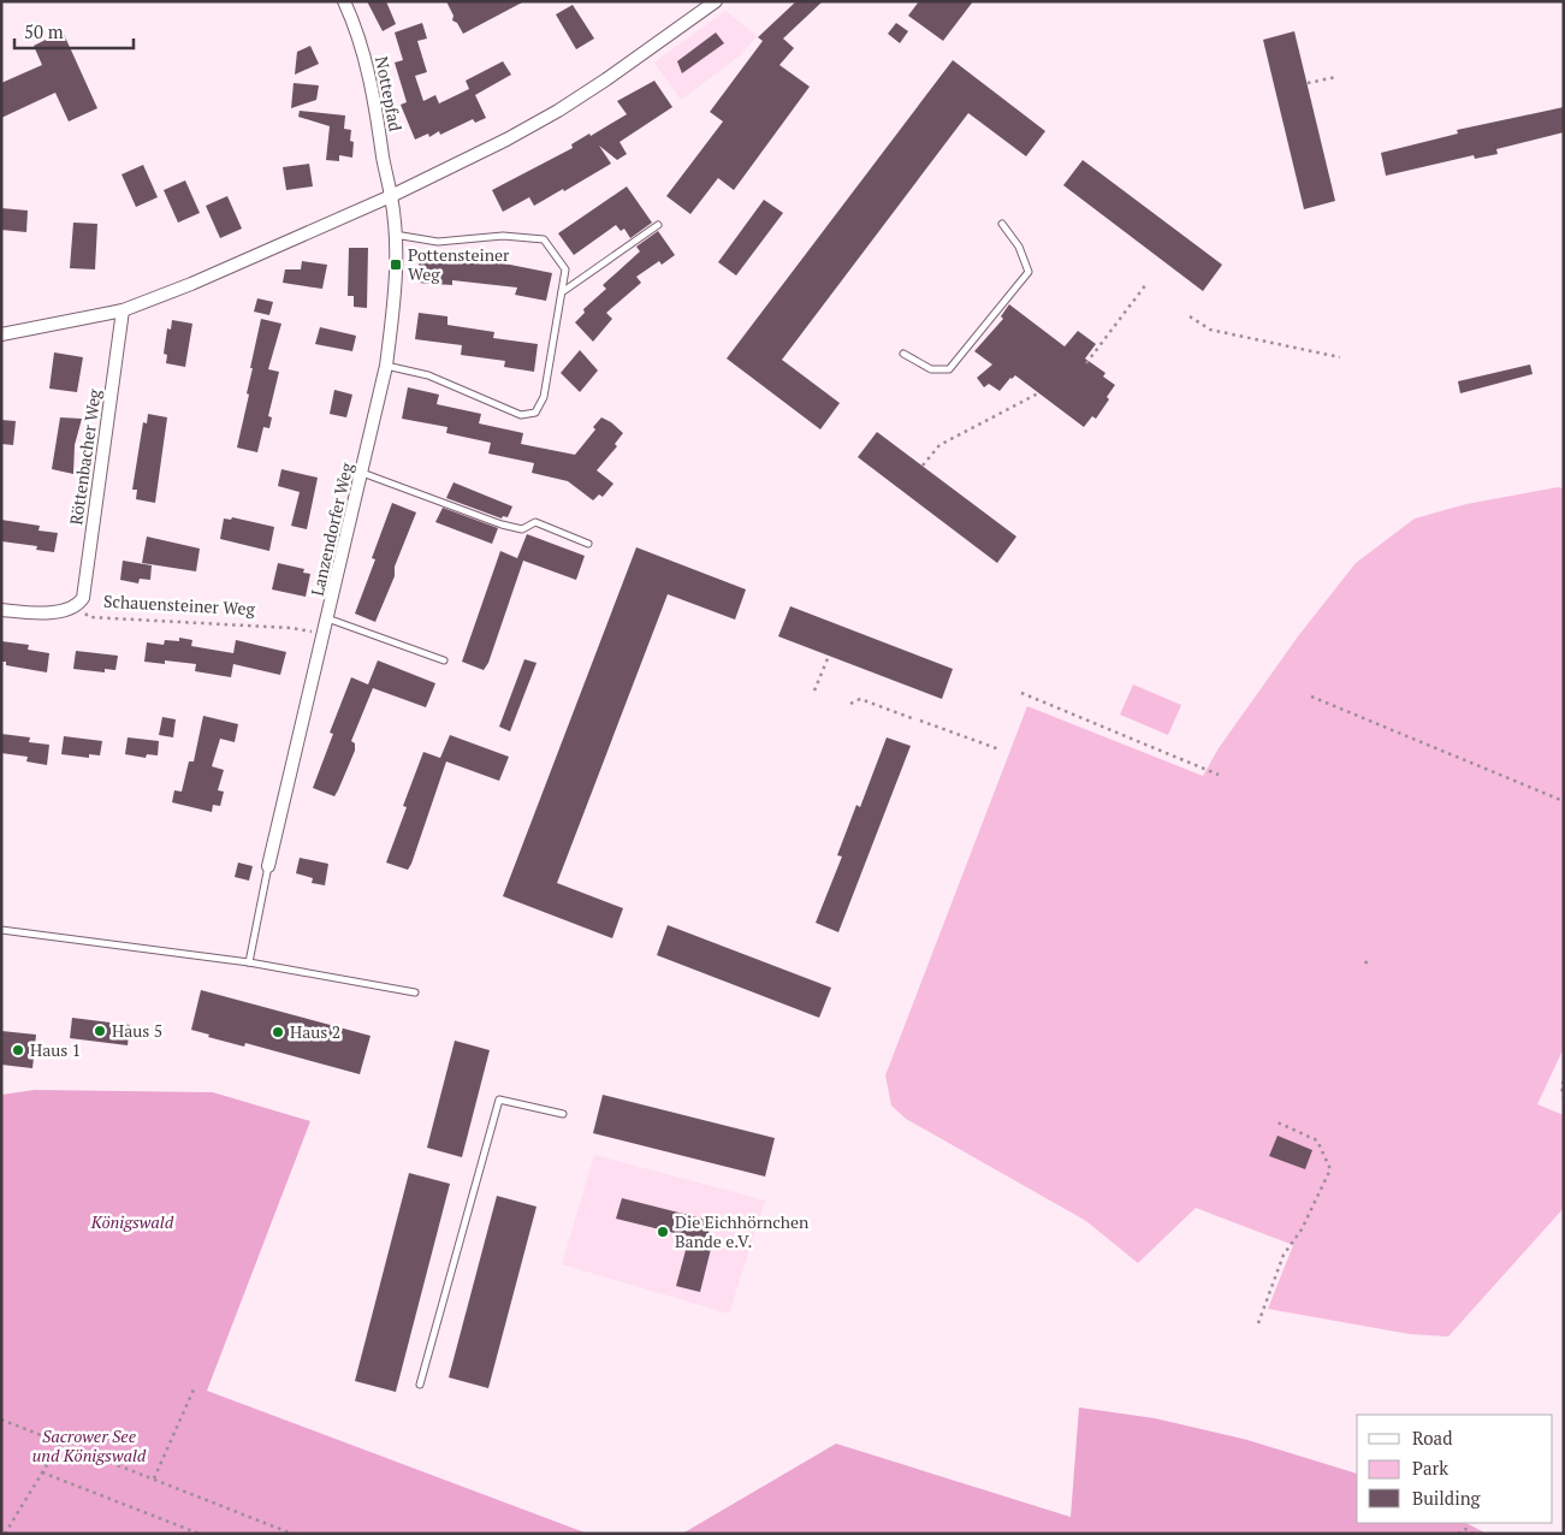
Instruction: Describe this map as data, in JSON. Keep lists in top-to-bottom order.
{
  "streets": {
    "street": ["Nottepfad", "Röttenbacher Weg", "Lanzendorfer Weg"],
    "path": ["Schauensteiner Weg"]
  },
  "crossings": [
    ["Nottepfad", "Lanzendorfer Weg"],
    ["Röttenbacher Weg", "Schauensteiner Weg"],
    ["Lanzendorfer Weg", "Schauensteiner Weg"]
  ],
  "parks": ["Königswald", "Sacrower See und Königswald"],
  "places": {
    "transit": ["Pottensteiner Weg"],
    "other": [
      "Haus 5",
      "Haus 2",
      "Haus 1",
      "Die Eichhörnchen Bande e.V."
    ]
  },
  "legend": ["Road", "Park", "Building"],
  "scale_bar": "50 m"
}
